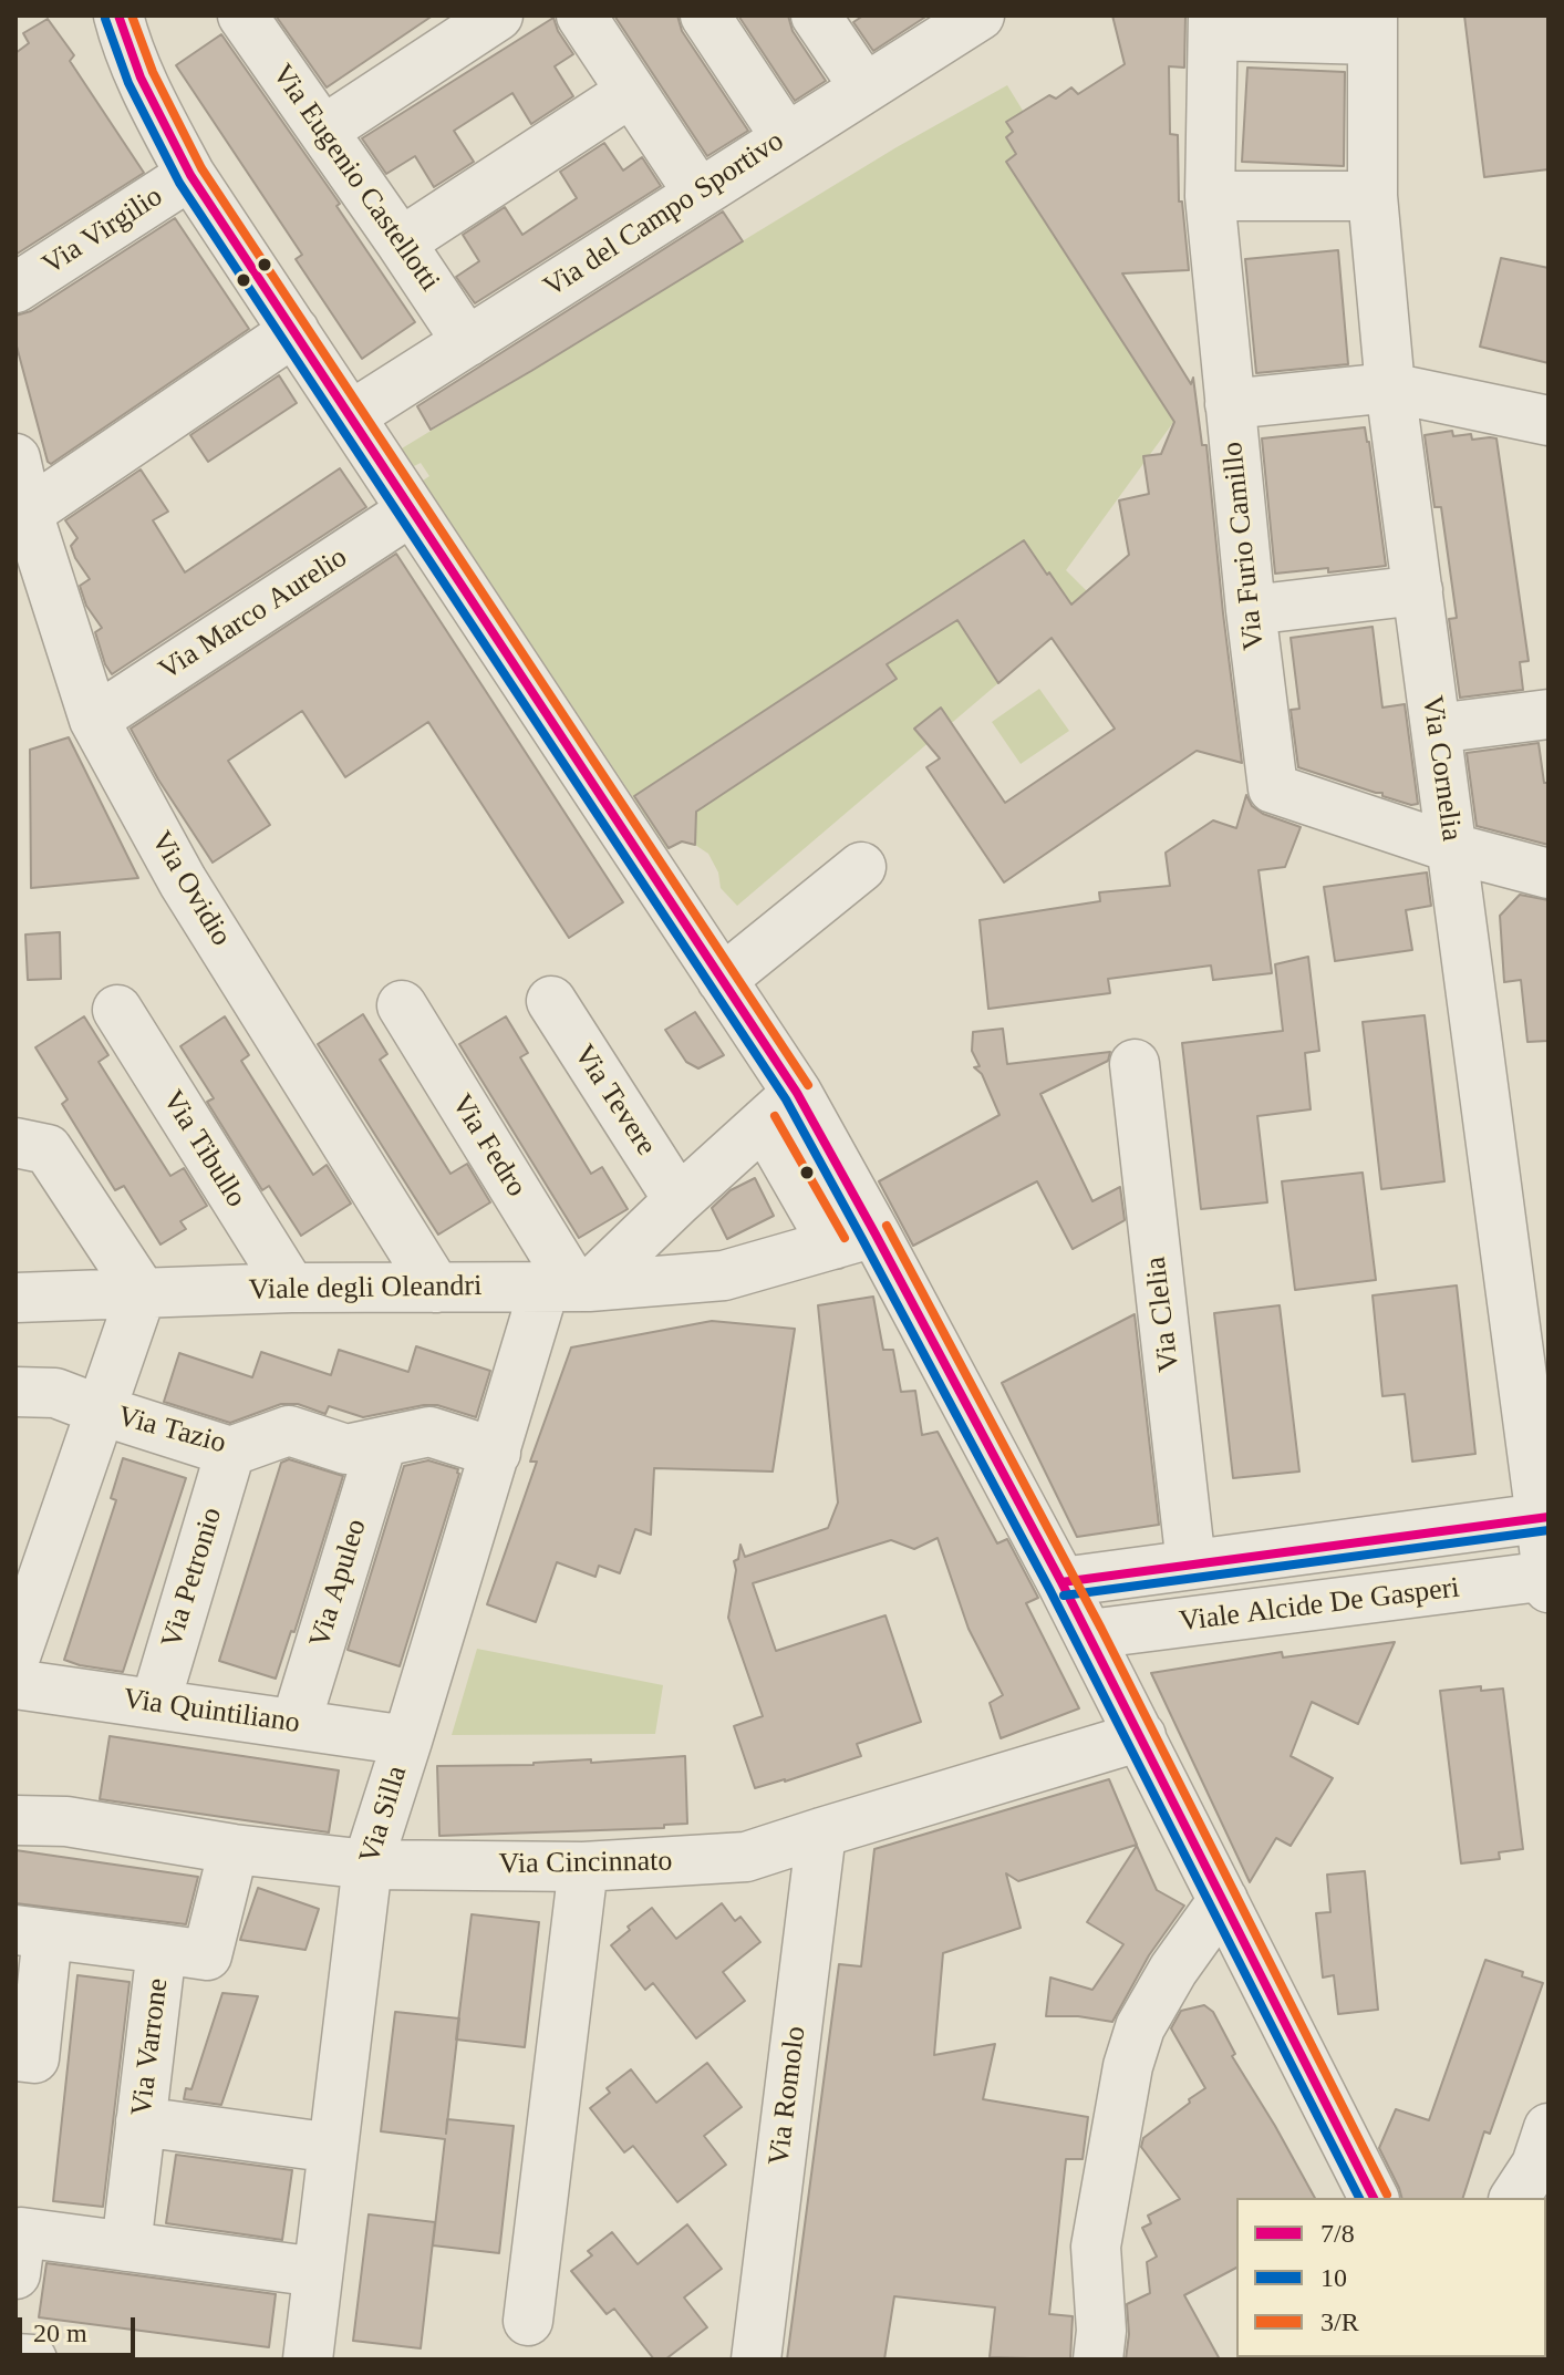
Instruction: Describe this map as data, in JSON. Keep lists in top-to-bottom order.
{
  "streets": {
    "street": [
      "Via Eugenio Castellotti",
      "Via del Campo Sportivo",
      "Via Virgilio",
      "Via Furio Camillo",
      "Via Marco Aurelio",
      "Via Cornelia",
      "Via Ovidio",
      "Via Tevere",
      "Via Fedro",
      "Via Tibullo",
      "Viale degli Oleandri",
      "Via Clelia",
      "Via Tazio",
      "Via Petronio",
      "Via Apuleo",
      "Viale Alcide De Gasperi",
      "Via Quintiliano",
      "Via Silla",
      "Via Cincinnato",
      "Via Varrone",
      "Via Romolo"
    ]
  },
  "crossings": [
    ["Via Eugenio Castellotti", "Via del Campo Sportivo"],
    ["Via Furio Camillo", "Via Cornelia"],
    ["Via Marco Aurelio", "Via Ovidio"],
    ["Via Cornelia", "Viale Alcide De Gasperi"],
    ["Via Ovidio", "Viale degli Oleandri"],
    ["Via Fedro", "Viale degli Oleandri"],
    ["Via Fedro", "Via Silla"],
    ["Via Tibullo", "Viale degli Oleandri"],
    ["Viale degli Oleandri", "Via Silla"],
    ["Via Clelia", "Viale Alcide De Gasperi"],
    ["Via Tazio", "Via Petronio"],
    ["Via Tazio", "Via Apuleo"],
    ["Via Tazio", "Via Silla"],
    ["Via Petronio", "Via Quintiliano"],
    ["Via Apuleo", "Via Quintiliano"],
    ["Via Quintiliano", "Via Silla"],
    ["Via Silla", "Via Cincinnato"],
    ["Via Cincinnato", "Via Varrone"],
    ["Via Cincinnato", "Via Romolo"]
  ],
  "lines": ["transit line 7/8", "transit line 3/R", "transit line 10"],
  "legend": ["7/8", "10", "3/R"],
  "scale_bar": "20 m"
}
